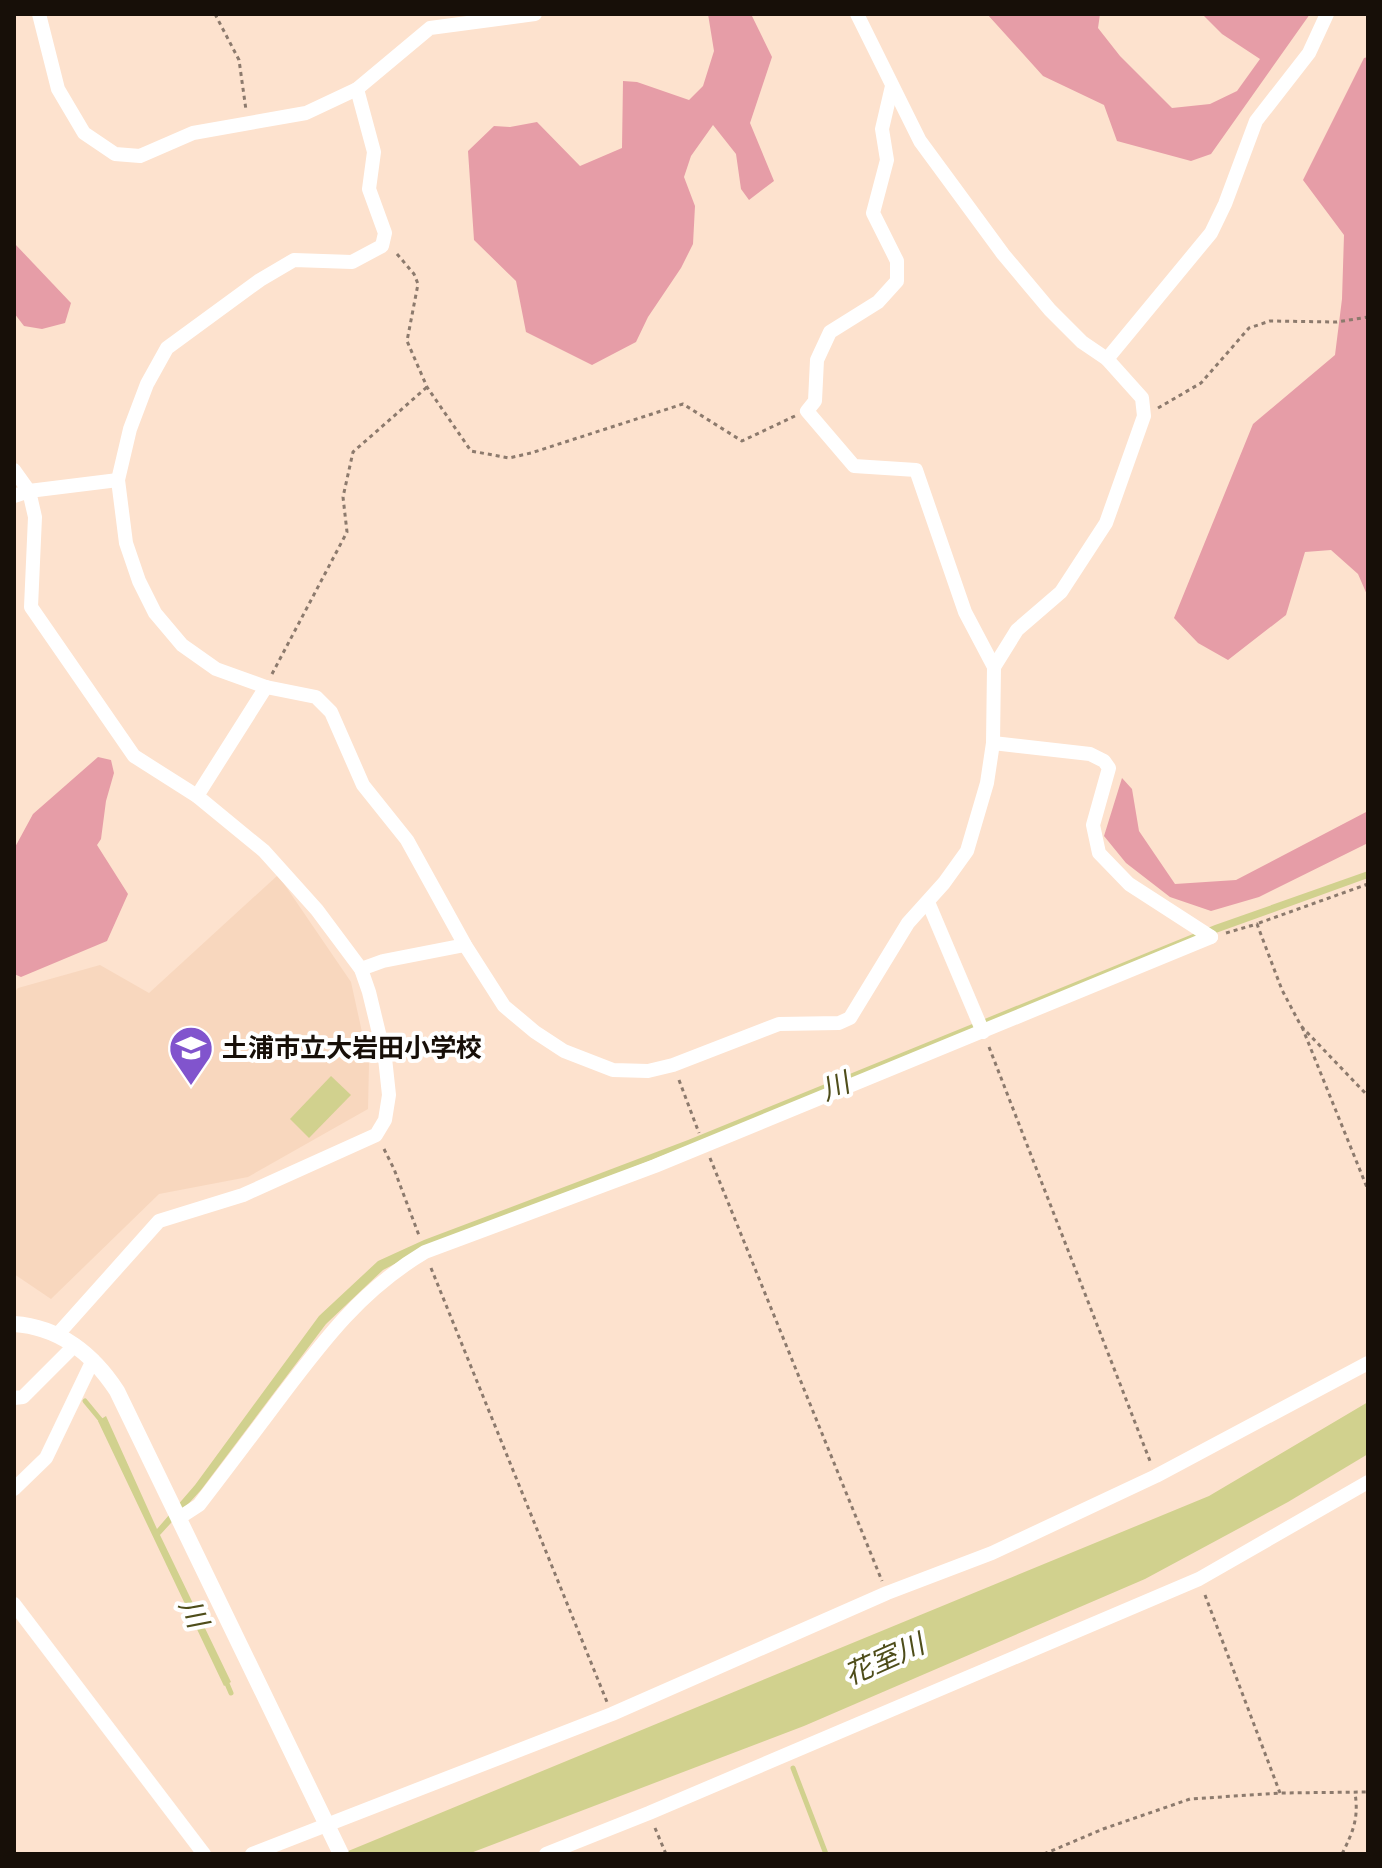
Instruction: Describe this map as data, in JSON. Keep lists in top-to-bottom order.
{
  "water": ["川", "花室川"],
  "places": {
    "school or university": ["土浦市立大岩田小学校"]
  }
}
